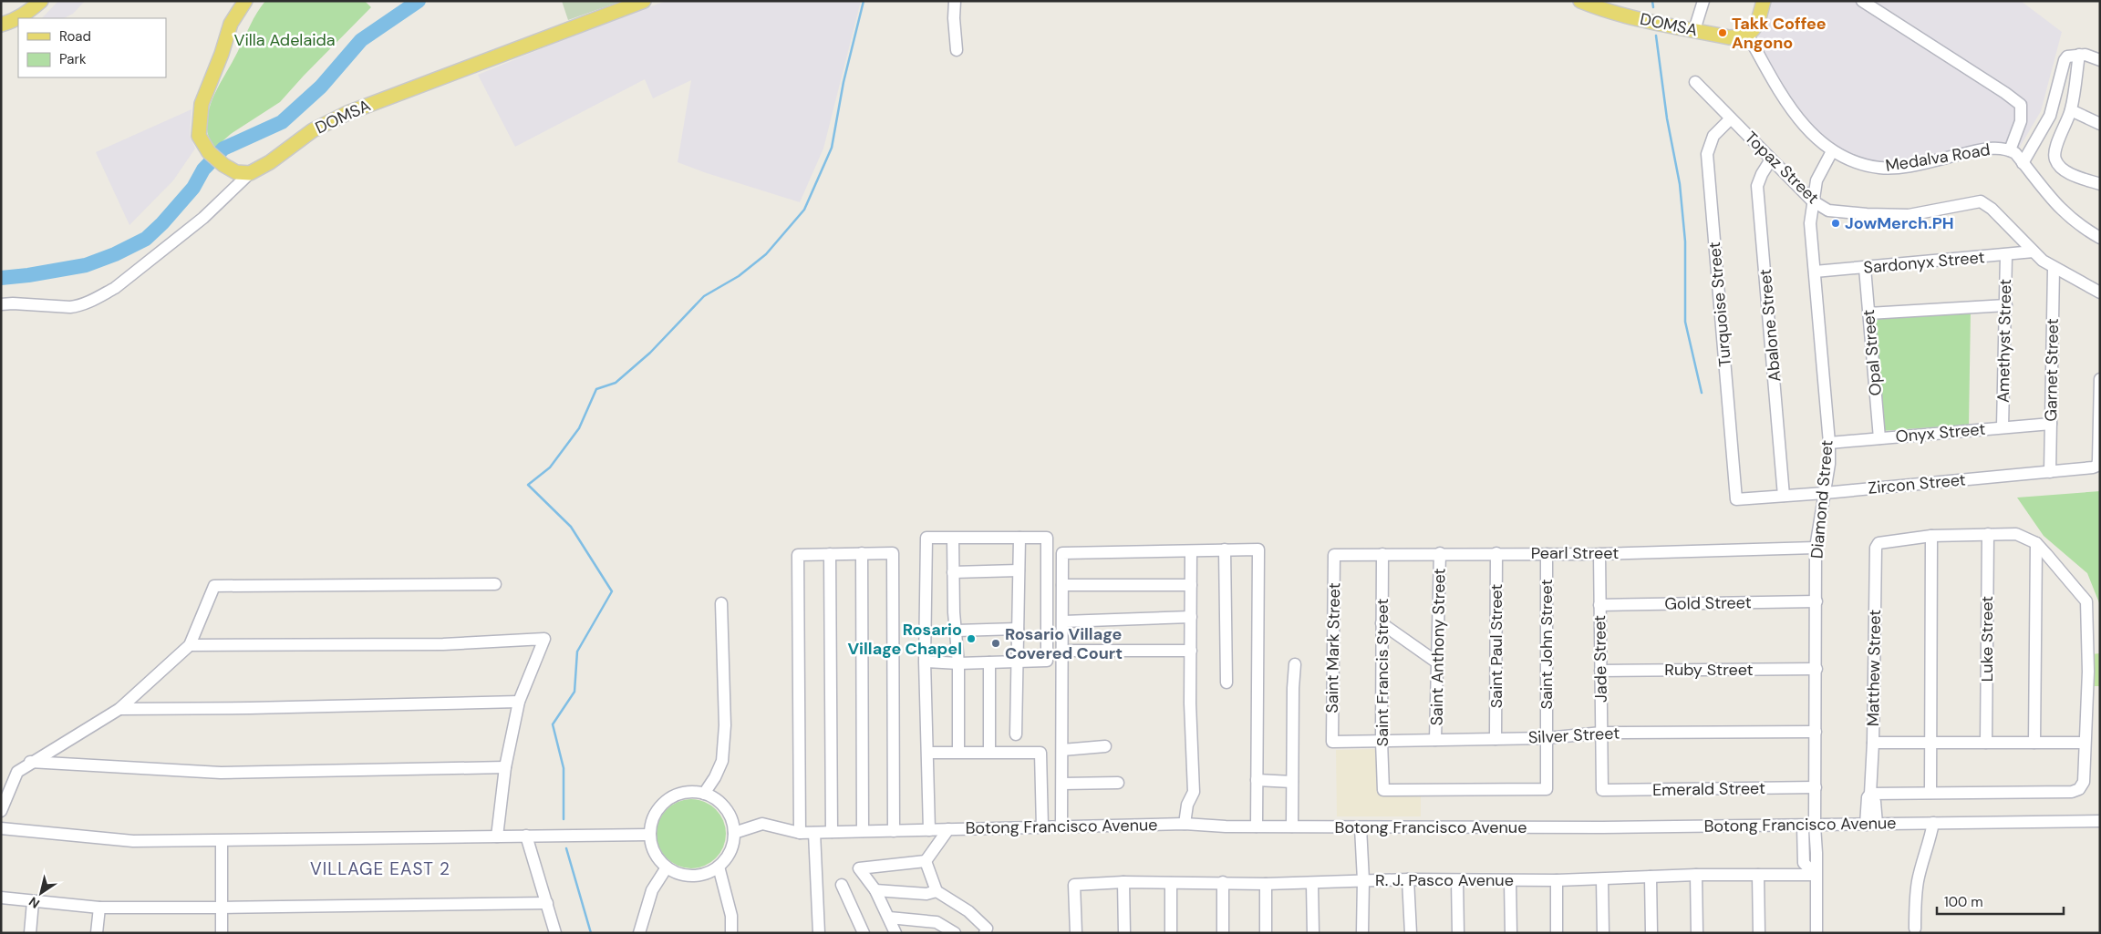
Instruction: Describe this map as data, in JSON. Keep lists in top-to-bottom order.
{
  "streets": {
    "main road": ["DOMSA"],
    "street": [
      "Medalva Road",
      "Topaz Street",
      "Sardonyx Street",
      "Turquoise Street",
      "Abalone Street",
      "Amethyst Street",
      "Opal Street",
      "Garnet Street",
      "Onyx Street",
      "Zircon Street",
      "Diamond Street",
      "Pearl Street",
      "Gold Street",
      "Luke Street",
      "Saint John Street",
      "Saint Paul Street",
      "Saint Anthony Street",
      "Saint Mark Street",
      "Jade Street",
      "Matthew Street",
      "Ruby Street",
      "Saint Francis Street",
      "Silver Street",
      "Emerald Street",
      "Botong Francisco Avenue",
      "R. J. Pasco Avenue"
    ]
  },
  "crossings": [
    ["DOMSA", "Medalva Road"],
    ["Medalva Road", "Diamond Street"],
    ["Topaz Street", "Sardonyx Street"],
    ["Topaz Street", "Turquoise Street"],
    ["Topaz Street", "Abalone Street"],
    ["Topaz Street", "Garnet Street"],
    ["Topaz Street", "Diamond Street"],
    ["Sardonyx Street", "Amethyst Street"],
    ["Sardonyx Street", "Opal Street"],
    ["Sardonyx Street", "Diamond Street"],
    ["Turquoise Street", "Zircon Street"],
    ["Abalone Street", "Zircon Street"],
    ["Amethyst Street", "Onyx Street"],
    ["Opal Street", "Onyx Street"],
    ["Garnet Street", "Onyx Street"],
    ["Garnet Street", "Zircon Street"],
    ["Onyx Street", "Diamond Street"],
    ["Zircon Street", "Diamond Street"],
    ["Diamond Street", "Pearl Street"],
    ["Diamond Street", "Gold Street"],
    ["Diamond Street", "Ruby Street"],
    ["Diamond Street", "Silver Street"],
    ["Diamond Street", "Emerald Street"],
    ["Diamond Street", "Botong Francisco Avenue"],
    ["Diamond Street", "R. J. Pasco Avenue"],
    ["Pearl Street", "Saint John Street"],
    ["Pearl Street", "Saint Paul Street"],
    ["Pearl Street", "Saint Anthony Street"],
    ["Pearl Street", "Saint Mark Street"],
    ["Pearl Street", "Jade Street"],
    ["Pearl Street", "Saint Francis Street"],
    ["Gold Street", "Jade Street"],
    ["Saint John Street", "Saint Francis Street"],
    ["Saint John Street", "Silver Street"],
    ["Saint Paul Street", "Silver Street"],
    ["Saint Anthony Street", "Silver Street"],
    ["Saint Mark Street", "Silver Street"],
    ["Jade Street", "Ruby Street"],
    ["Jade Street", "Silver Street"],
    ["Jade Street", "Emerald Street"],
    ["Matthew Street", "Botong Francisco Avenue"],
    ["Saint Francis Street", "Silver Street"]
  ],
  "districts": ["VILLAGE EAST 2"],
  "parks": ["Villa Adelaida"],
  "places": [
    "Takk Coffee Angono",
    "JowMerch.PH",
    "Rosario Village Chapel",
    "Rosario Village Covered Court"
  ],
  "legend": ["Road", "Park"],
  "scale_bar": "100 m",
  "north": "bottom left"
}
